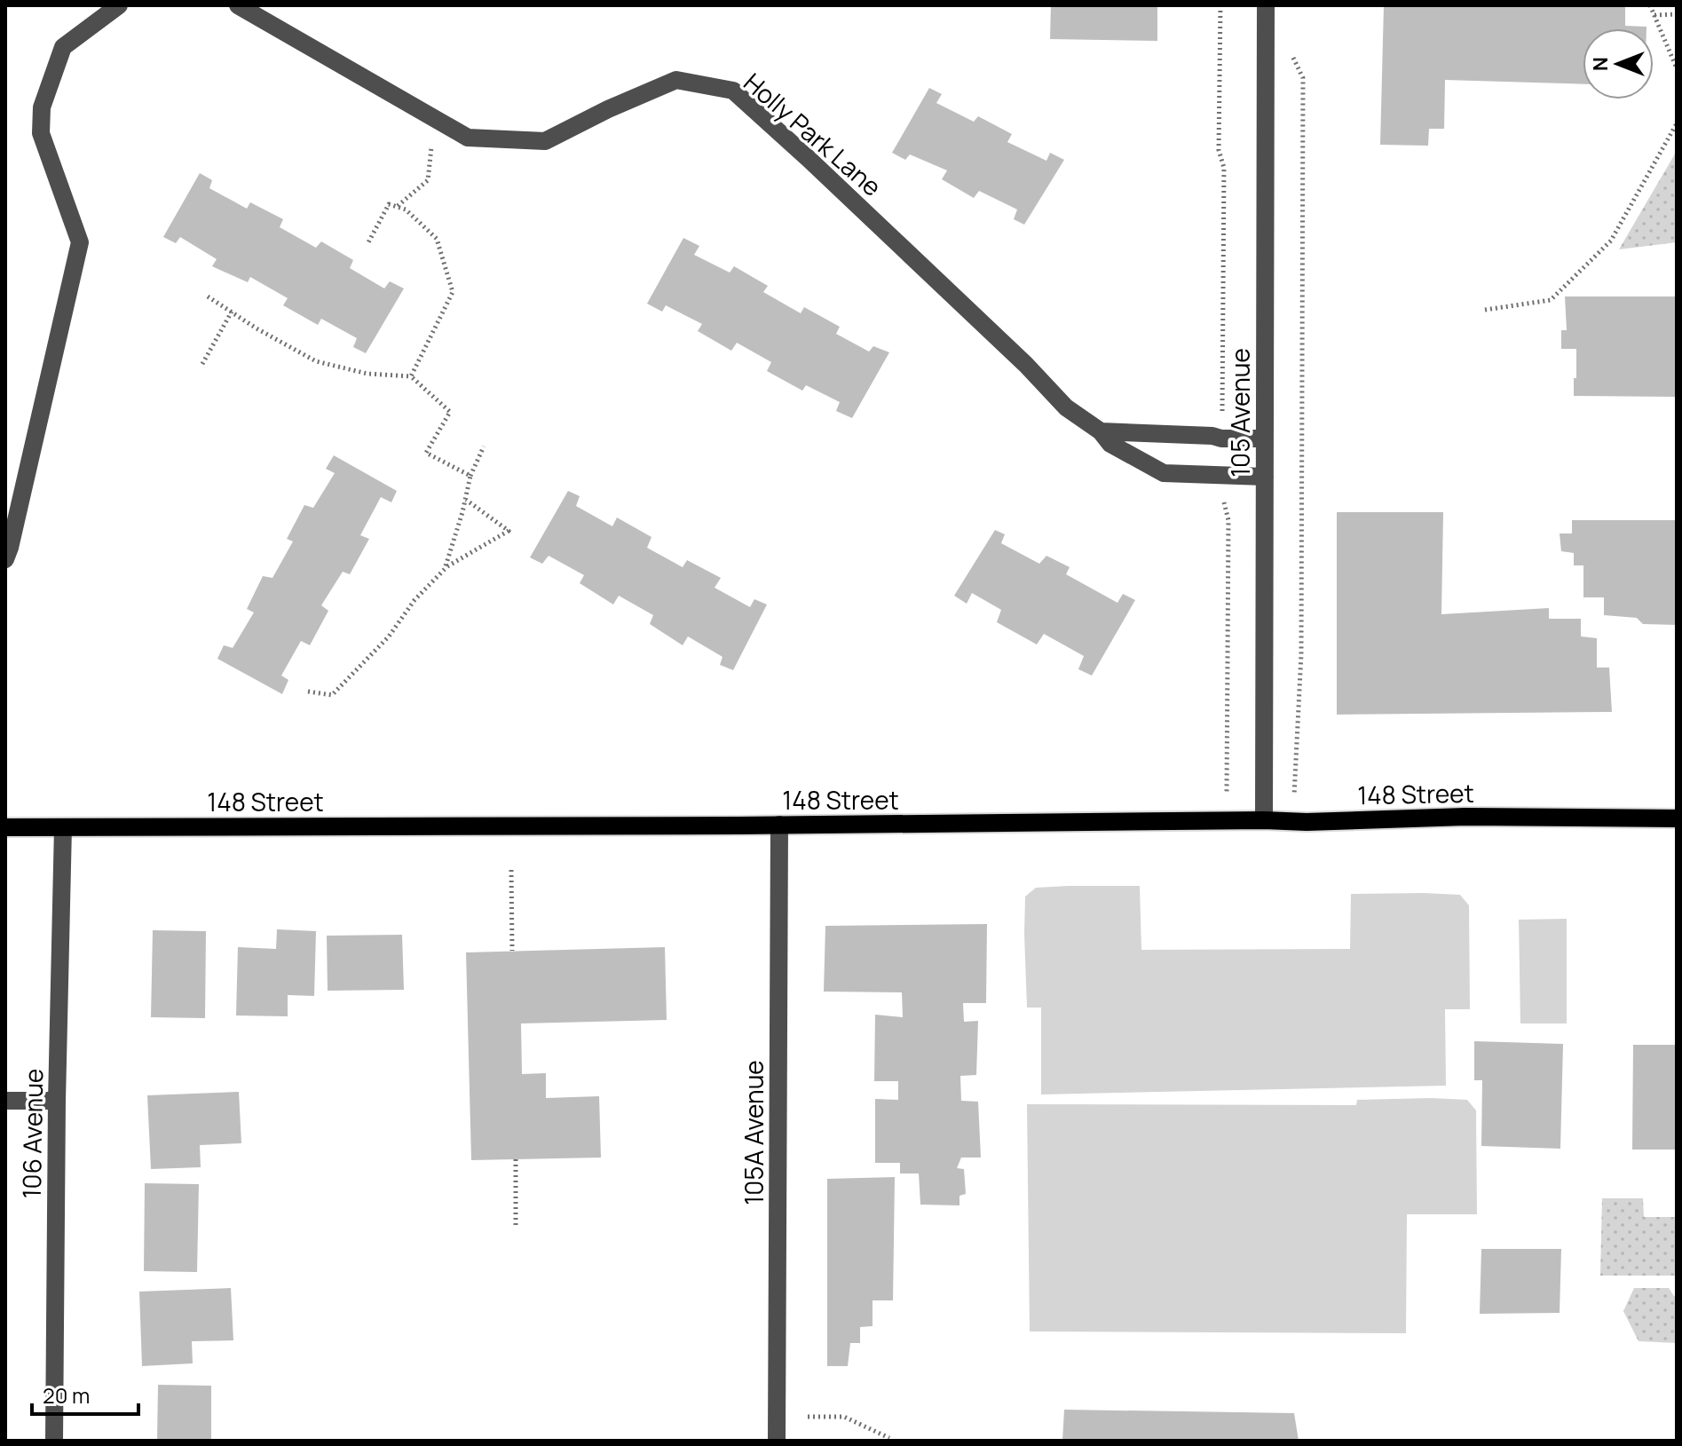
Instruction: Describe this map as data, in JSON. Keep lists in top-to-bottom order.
{
  "streets": {
    "main road": ["148 Street"],
    "street": [
      "Holly Park Lane",
      "105 Avenue",
      "105A Avenue",
      "106 Avenue"
    ]
  },
  "crossings": [
    ["Holly Park Lane", "105 Avenue"],
    ["105 Avenue", "148 Street"],
    ["148 Street", "105A Avenue"],
    ["148 Street", "106 Avenue"]
  ],
  "scale_bar": "20 m",
  "north": "left"
}
